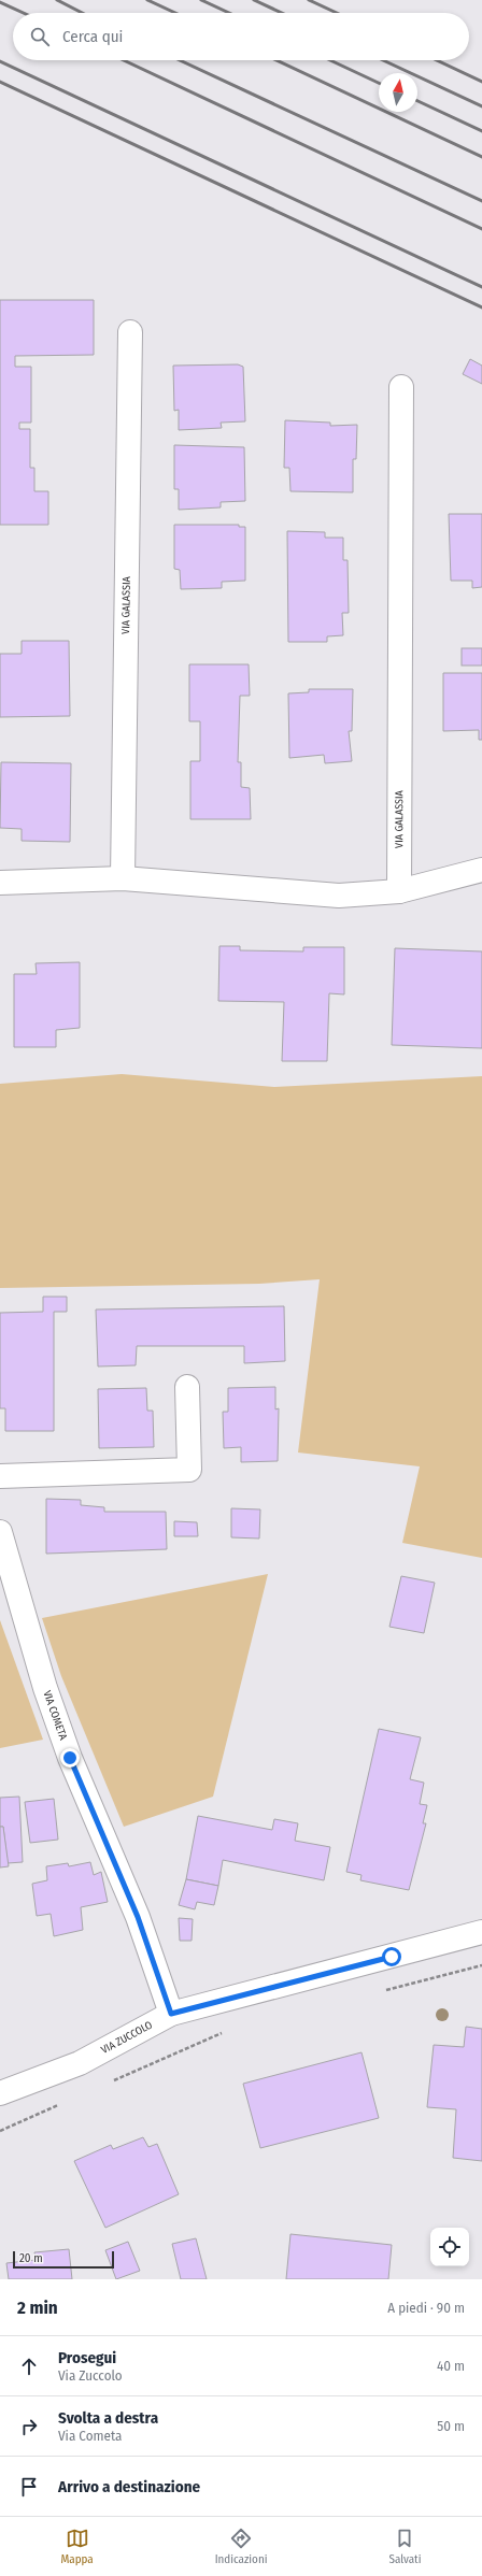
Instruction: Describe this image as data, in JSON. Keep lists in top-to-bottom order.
{
  "streets": {
    "street": ["VIA GALASSIA", "VIA COMETA", "VIA ZUCCOLO"]
  },
  "crossings": [
    ["VIA COMETA", "VIA ZUCCOLO"]
  ],
  "scale_bar": "20 m",
  "north": "top",
  "page": {
    "search": "Cerca qui",
    "scale": "20 m",
    "heading": ["2 min", "A piedi · 90 m"],
    "list": [
      ["Prosegui", "Via Zuccolo", "40 m"],
      ["Svolta a destra", "Via Cometa", "50 m"],
      "Arrivo a destinazione"
    ],
    "nav": ["Mappa", "Indicazioni", "Salvati"]
  }
}
